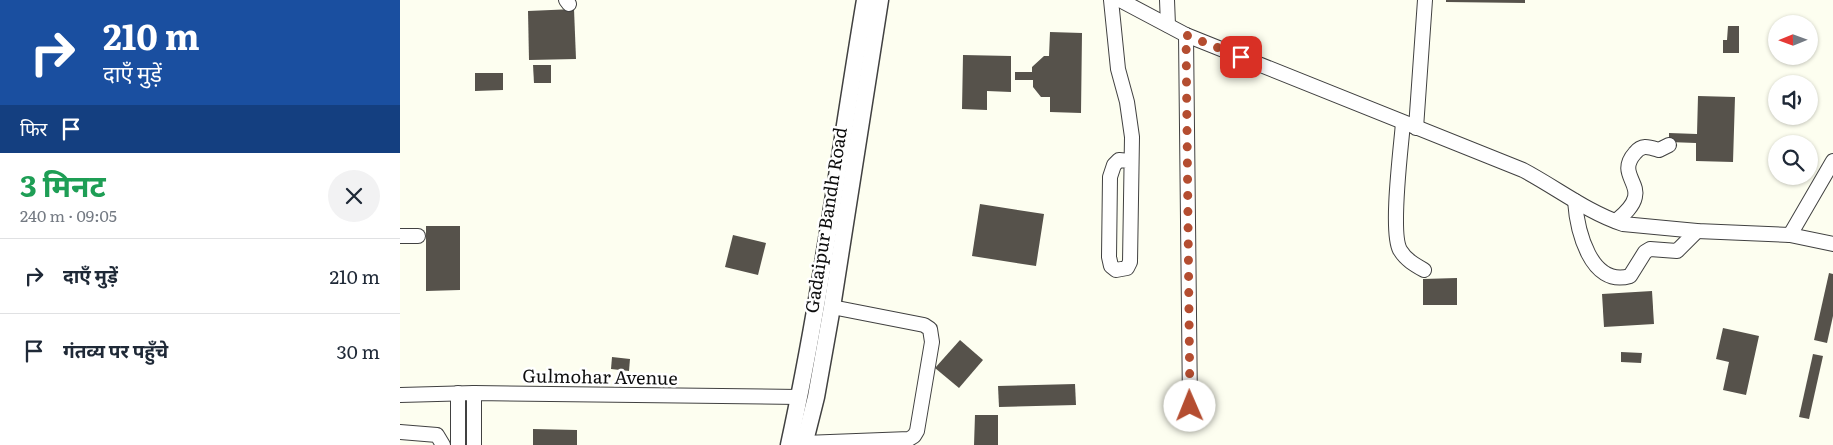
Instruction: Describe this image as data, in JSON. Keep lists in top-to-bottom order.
{
  "streets": {
    "street": ["Gadaipur Bandh Road", "Gulmohar Avenue"]
  },
  "north": "left",
  "page": {
    "turn": ["210 m", "दाएँ मुड़ें"],
    "then": "फिर",
    "heading": ["3 मिनट", "240 m · 09:05"],
    "list": [
      {
        "name": "दाएँ मुड़ें",
        "value": "210 m"
      },
      {
        "name": "गंतव्य पर पहुँचे",
        "value": "30 m"
      }
    ]
  }
}
